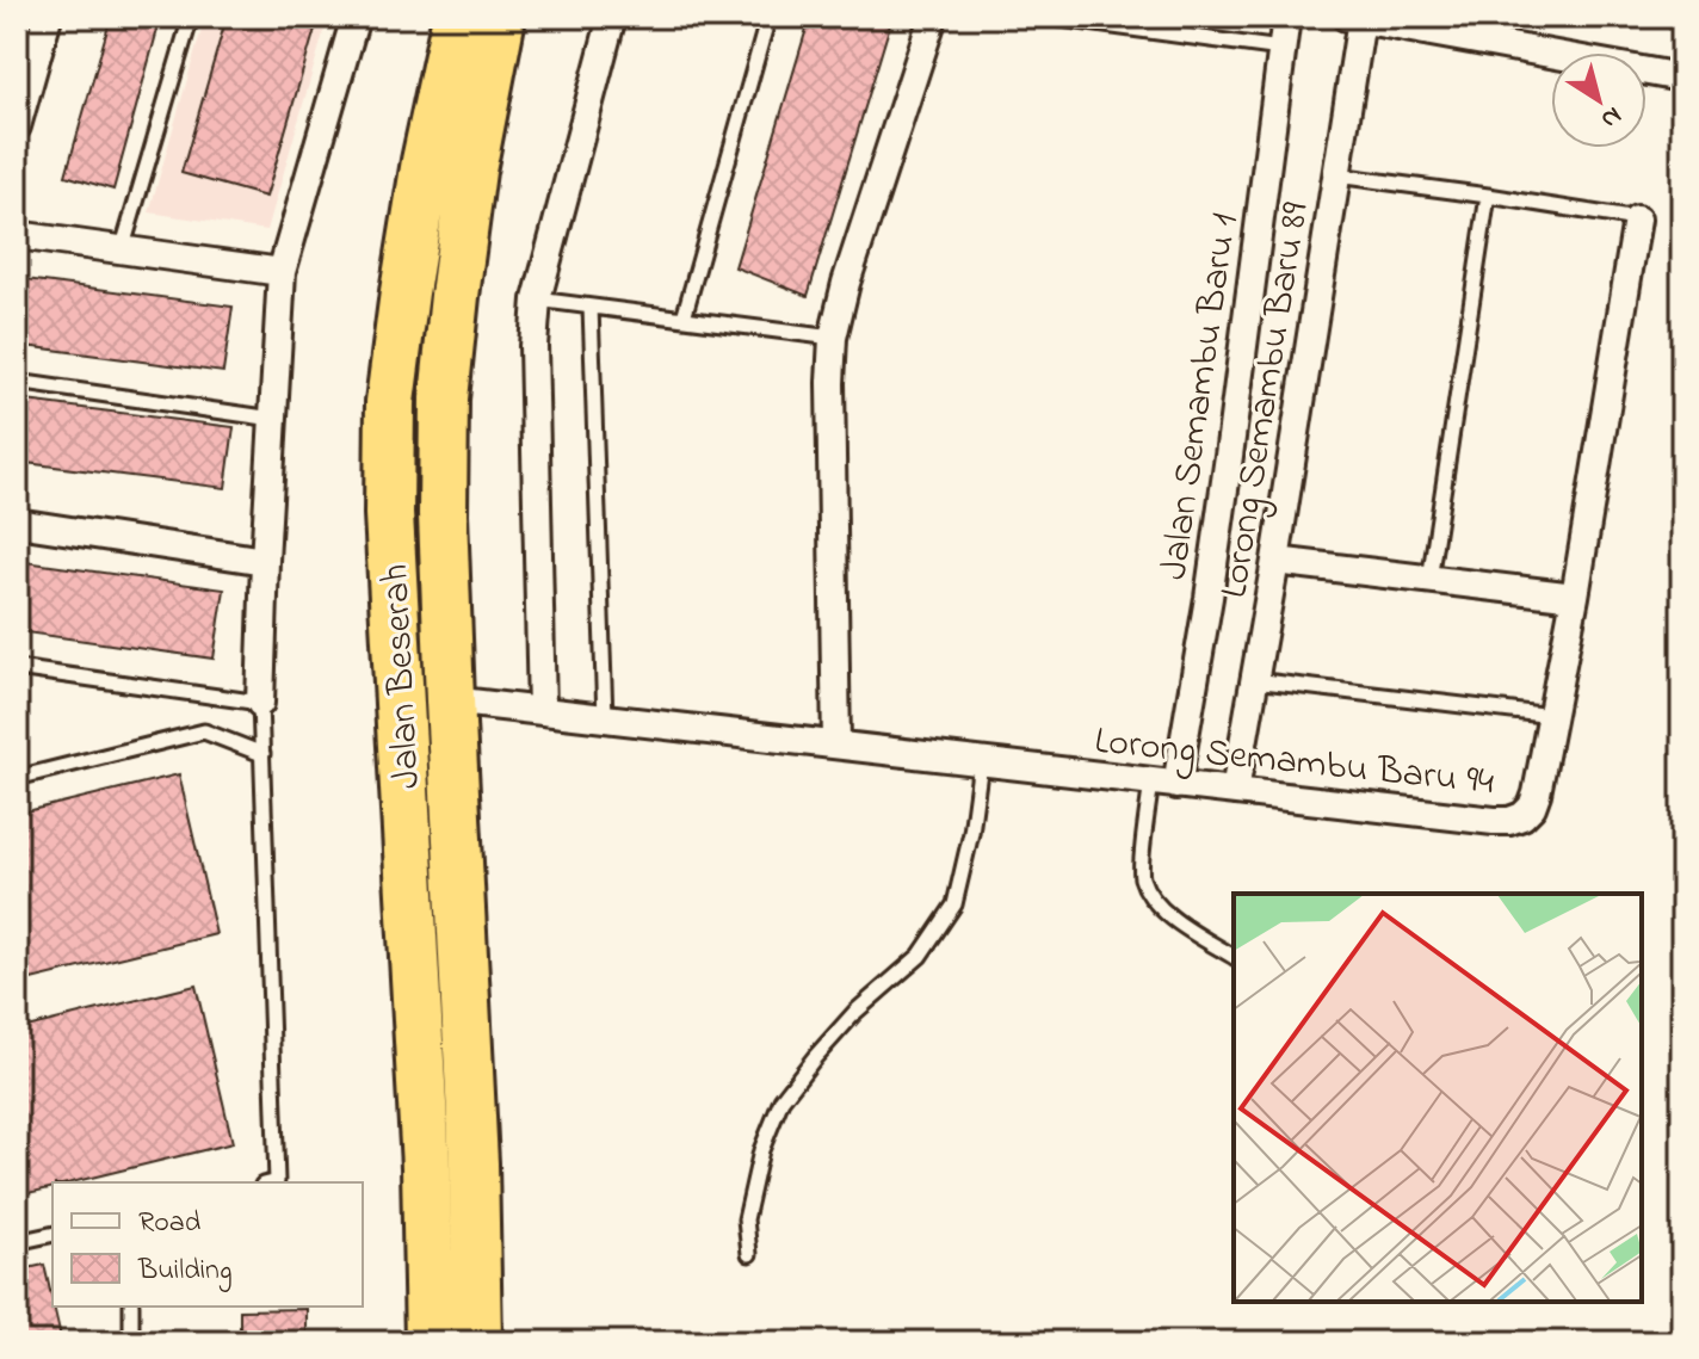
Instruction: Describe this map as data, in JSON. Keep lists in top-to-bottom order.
{
  "streets": {
    "highway": ["Jalan Beserah"],
    "street": ["Jalan Semambu Baru 1", "Lorong Semambu Baru 89", "Lorong Semambu Baru 94"]
  },
  "crossings": [
    ["Jalan Semambu Baru 1", "Lorong Semambu Baru 94"],
    ["Lorong Semambu Baru 89", "Lorong Semambu Baru 94"],
    ["Jalan Beserah", "Lorong Semambu Baru 94"]
  ],
  "legend": ["Road", "Building"],
  "north": "bottom right"
}
